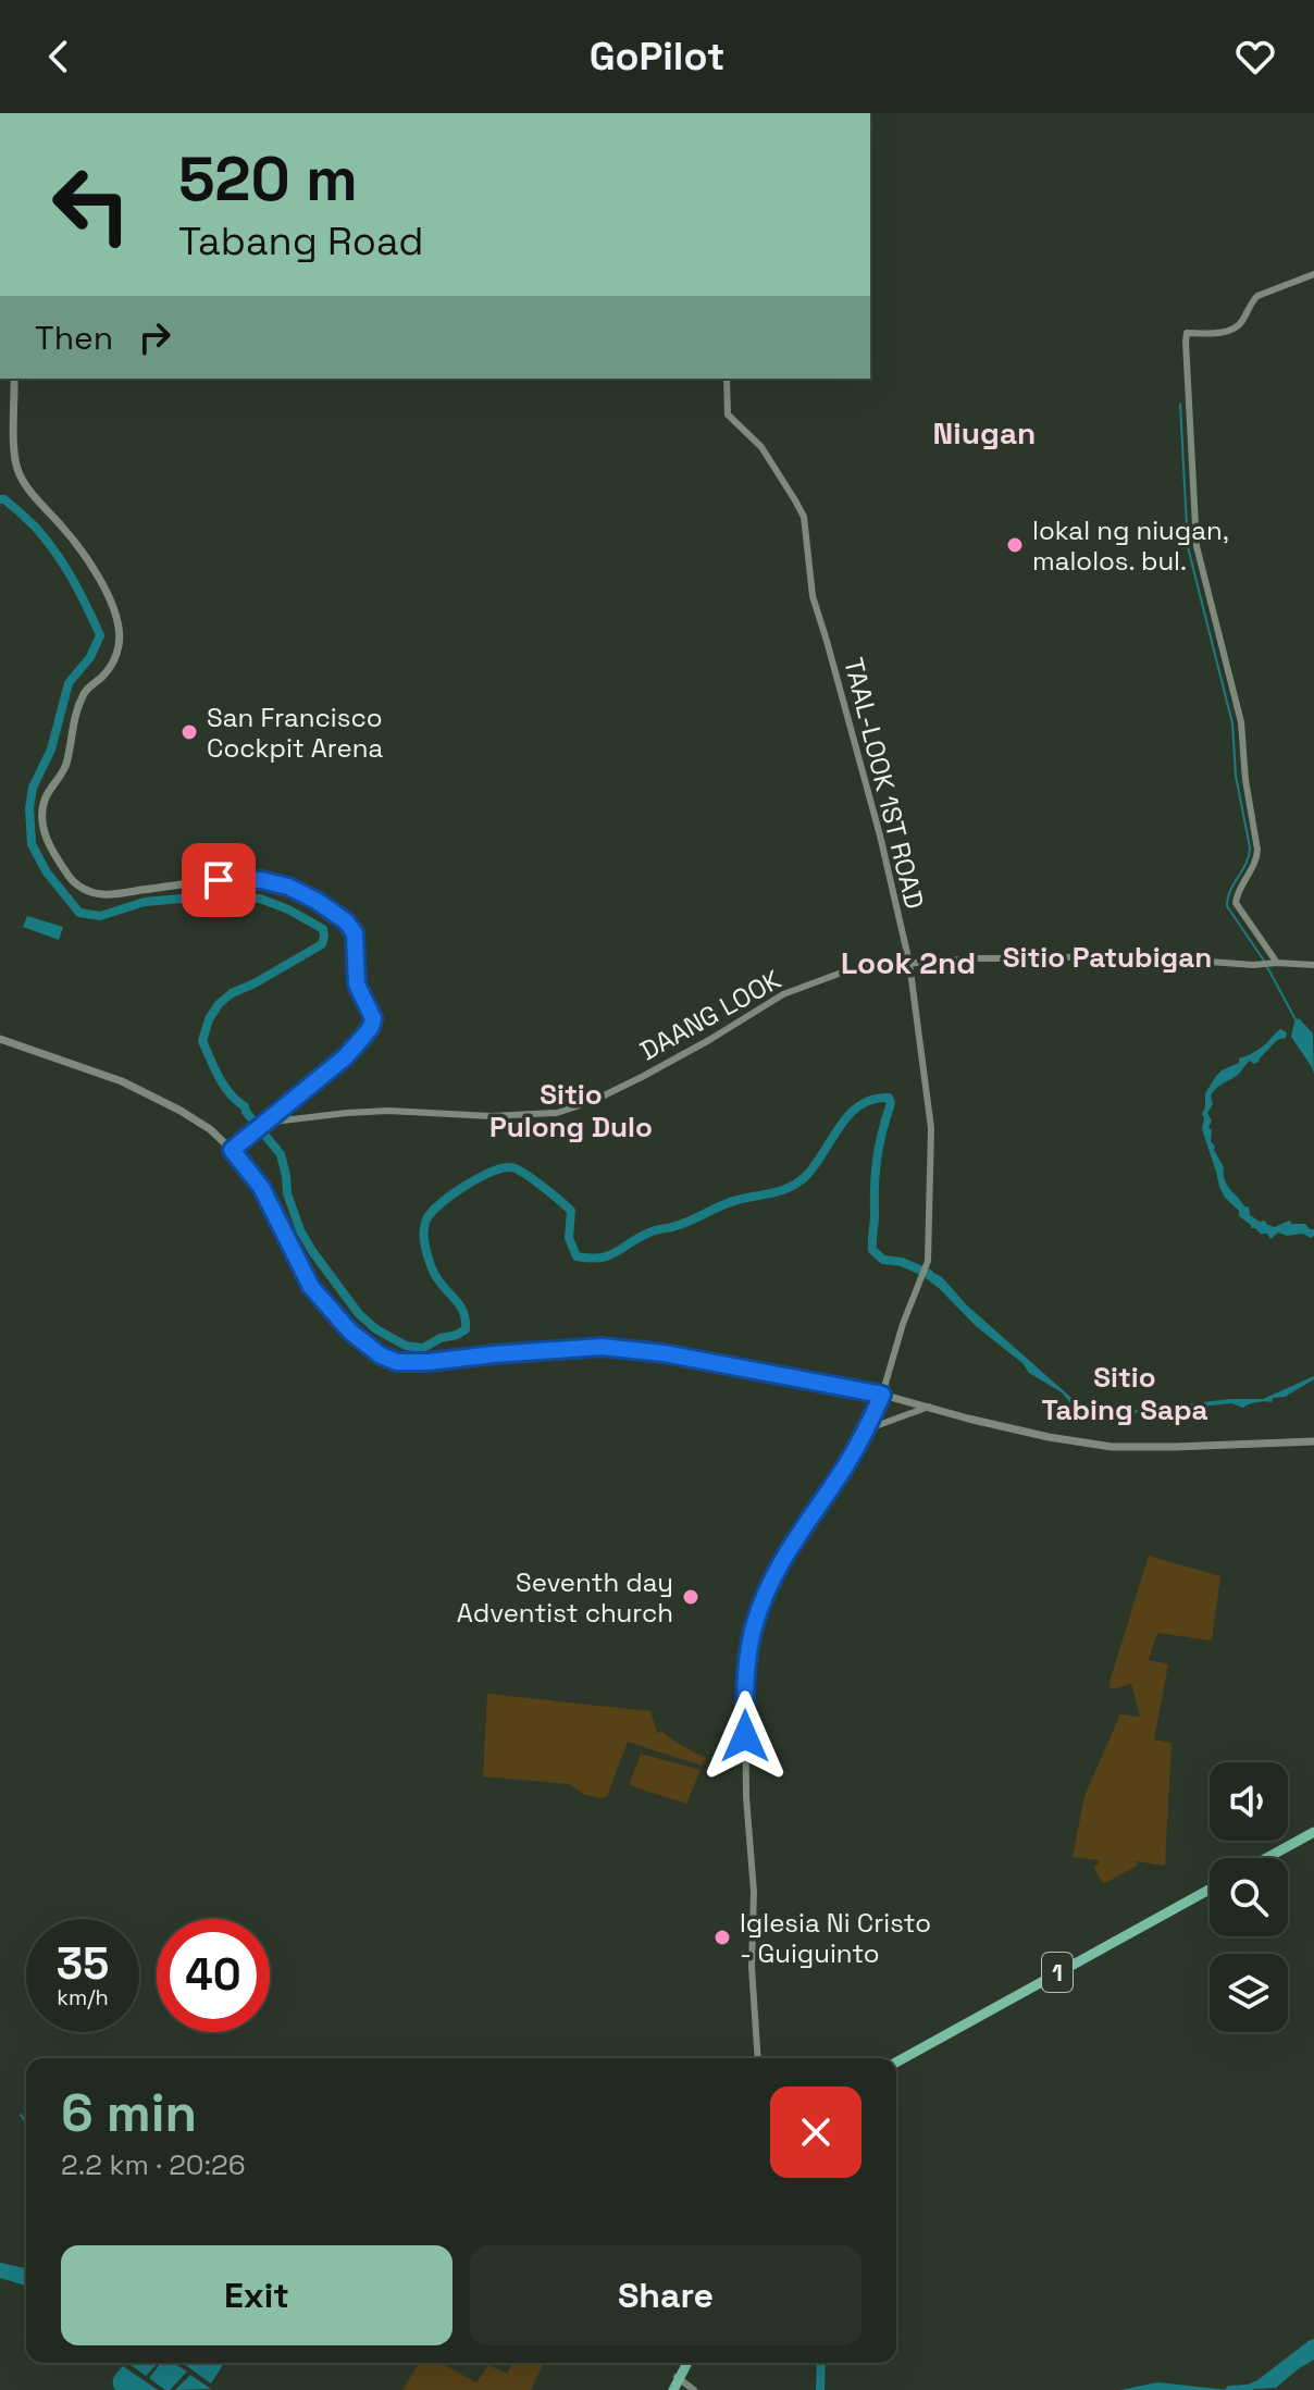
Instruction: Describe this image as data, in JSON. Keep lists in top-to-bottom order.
{
  "streets": {
    "highway": ["1"],
    "street": ["TAAL-LOOK 1ST ROAD", "DAANG LOOK"]
  },
  "crossings": [
    ["TAAL-LOOK 1ST ROAD", "DAANG LOOK"]
  ],
  "districts": [
    "Niugan",
    "Sitio Patubigan",
    "Look 2nd",
    "Sitio Pulong Dulo",
    "Sitio Tabing Sapa"
  ],
  "places": [
    "lokal ng niugan, malolos. bul.",
    "San Francisco Cockpit Arena",
    "Seventh day Adventist church",
    "Iglesia Ni Cristo - Guiguinto"
  ],
  "page": {
    "header": "GoPilot",
    "turn": ["520 m", "Tabang Road"],
    "then": "Then",
    "speed": "35 km/h",
    "limit": "40",
    "heading": ["6 min", "2.2 km · 20:26"],
    "buttons": ["Exit", "Share"]
  }
}
